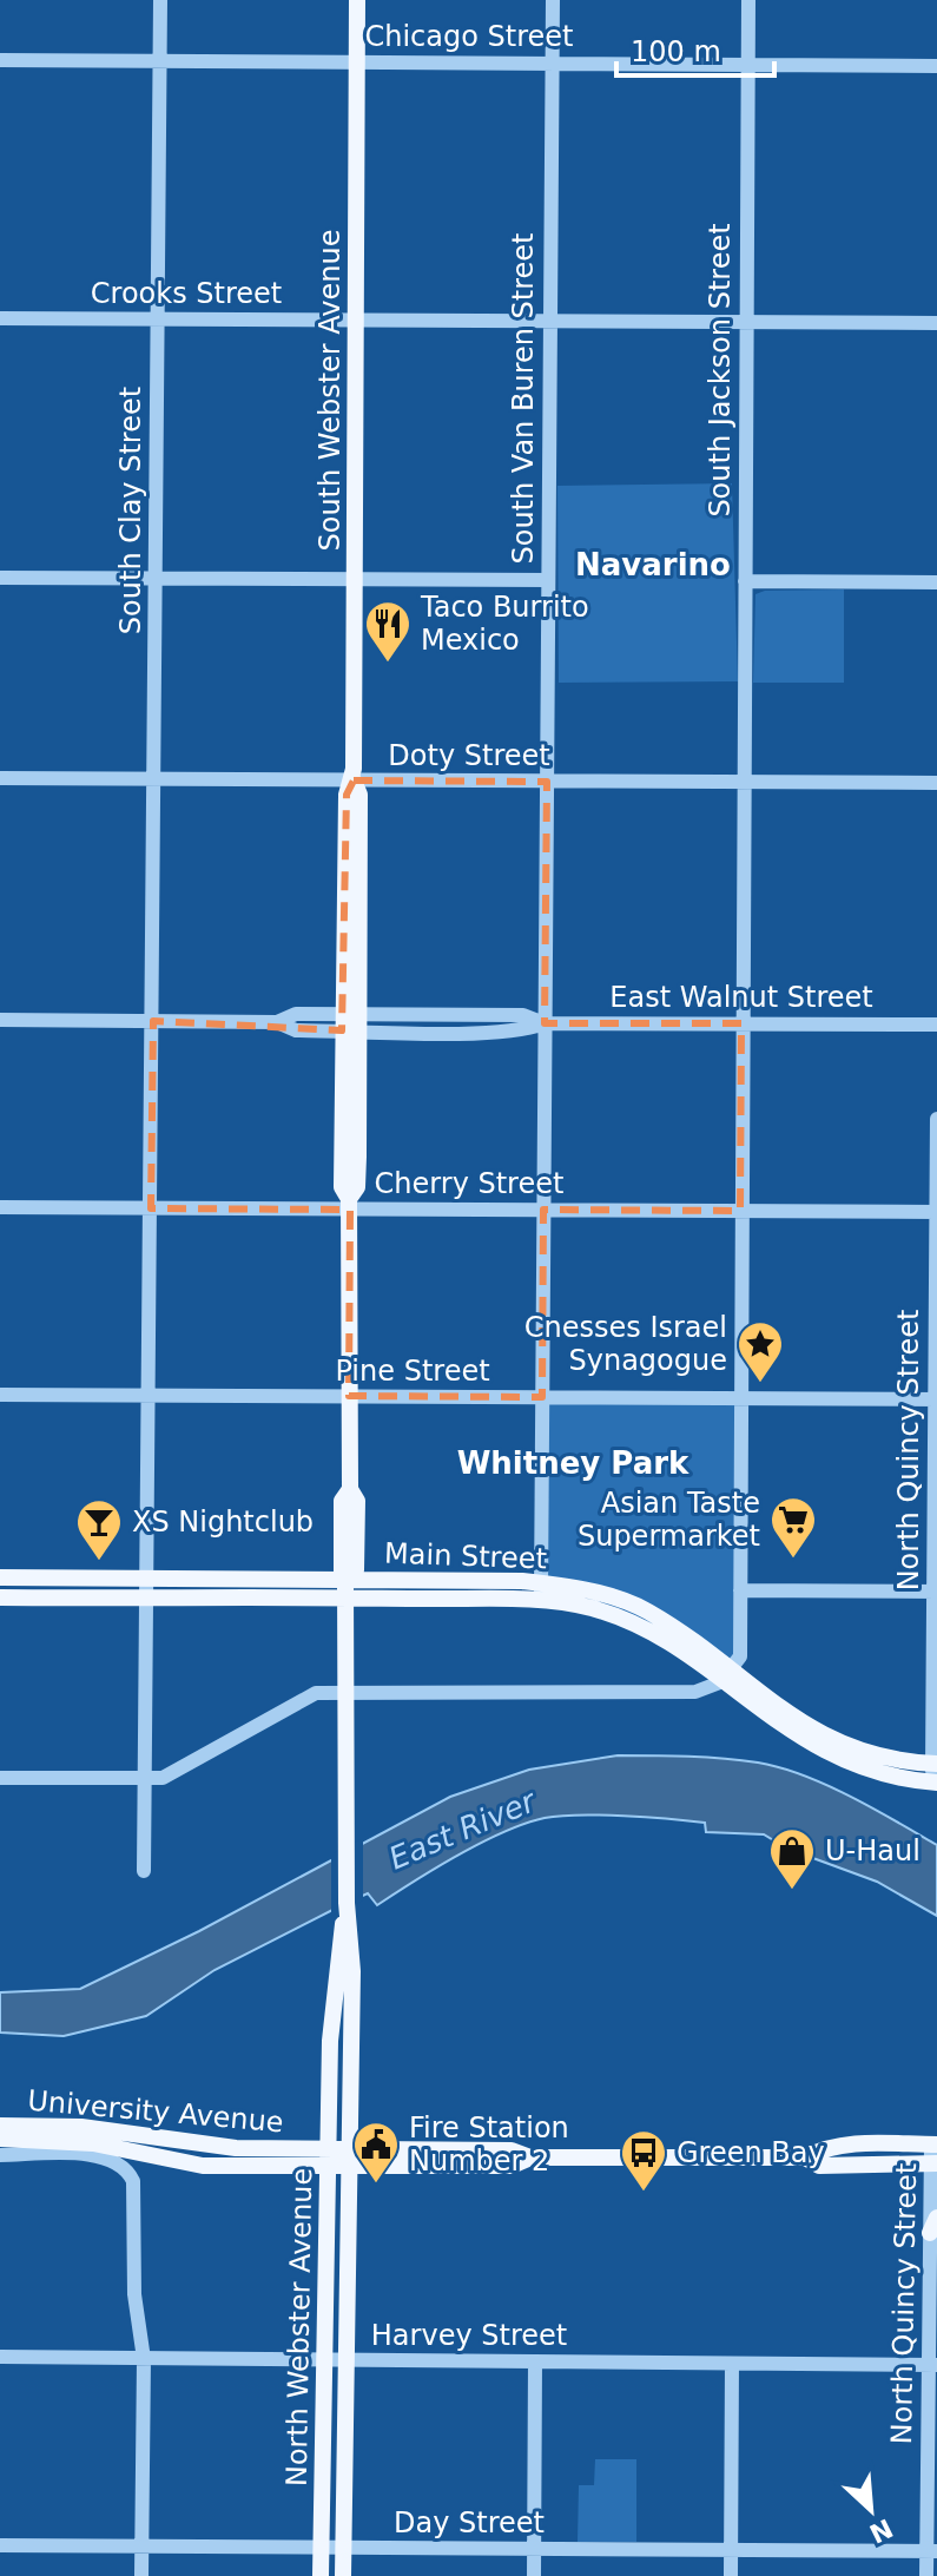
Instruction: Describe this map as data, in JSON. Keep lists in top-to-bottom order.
{
  "streets": {
    "main road": [
      "South Webster Avenue",
      "Main Street",
      "University Avenue",
      "North Webster Avenue"
    ],
    "street": [
      "Chicago Street",
      "Crooks Street",
      "South Jackson Street",
      "South Van Buren Street",
      "South Clay Street",
      "Doty Street",
      "East Walnut Street",
      "Cherry Street",
      "Pine Street",
      "North Quincy Street",
      "Harvey Street",
      "Day Street"
    ]
  },
  "crossings": [
    ["Chicago Street", "South Jackson Street"],
    ["Chicago Street", "South Webster Avenue"],
    ["Chicago Street", "South Van Buren Street"],
    ["Chicago Street", "South Clay Street"],
    ["Crooks Street", "South Jackson Street"],
    ["Crooks Street", "South Webster Avenue"],
    ["Crooks Street", "South Van Buren Street"],
    ["Crooks Street", "South Clay Street"],
    ["South Jackson Street", "Doty Street"],
    ["South Jackson Street", "East Walnut Street"],
    ["South Jackson Street", "Cherry Street"],
    ["South Jackson Street", "Pine Street"],
    ["South Jackson Street", "Main Street"],
    ["South Webster Avenue", "Doty Street"],
    ["South Webster Avenue", "East Walnut Street"],
    ["South Webster Avenue", "North Webster Avenue"],
    ["South Van Buren Street", "Doty Street"],
    ["South Van Buren Street", "East Walnut Street"],
    ["South Van Buren Street", "Cherry Street"],
    ["South Van Buren Street", "Pine Street"],
    ["South Van Buren Street", "Main Street"],
    ["South Clay Street", "Doty Street"],
    ["South Clay Street", "East Walnut Street"],
    ["South Clay Street", "Cherry Street"],
    ["South Clay Street", "Pine Street"],
    ["South Clay Street", "Main Street"],
    ["East Walnut Street", "North Webster Avenue"],
    ["Cherry Street", "North Quincy Street"],
    ["Cherry Street", "North Webster Avenue"],
    ["Pine Street", "North Quincy Street"],
    ["Pine Street", "North Webster Avenue"],
    ["North Quincy Street", "Main Street"],
    ["North Quincy Street", "University Avenue"],
    ["North Quincy Street", "Harvey Street"],
    ["North Quincy Street", "Day Street"],
    ["Main Street", "North Webster Avenue"],
    ["University Avenue", "North Webster Avenue"],
    ["North Webster Avenue", "Harvey Street"],
    ["North Webster Avenue", "Day Street"]
  ],
  "districts": ["Navarino", "Whitney Park"],
  "water": ["East River"],
  "places": {
    "restaurant": ["Taco Burrito Mexico"],
    "place": ["Cnesses Israel Synagogue"],
    "supermarket": ["Asian Taste Supermarket"],
    "bar": ["XS Nightclub"],
    "shop": ["U-Haul"],
    "public building": ["Fire Station Number 2"],
    "bus stop": ["Green Bay"]
  },
  "scale_bar": "100 m",
  "north": "bottom right"
}
